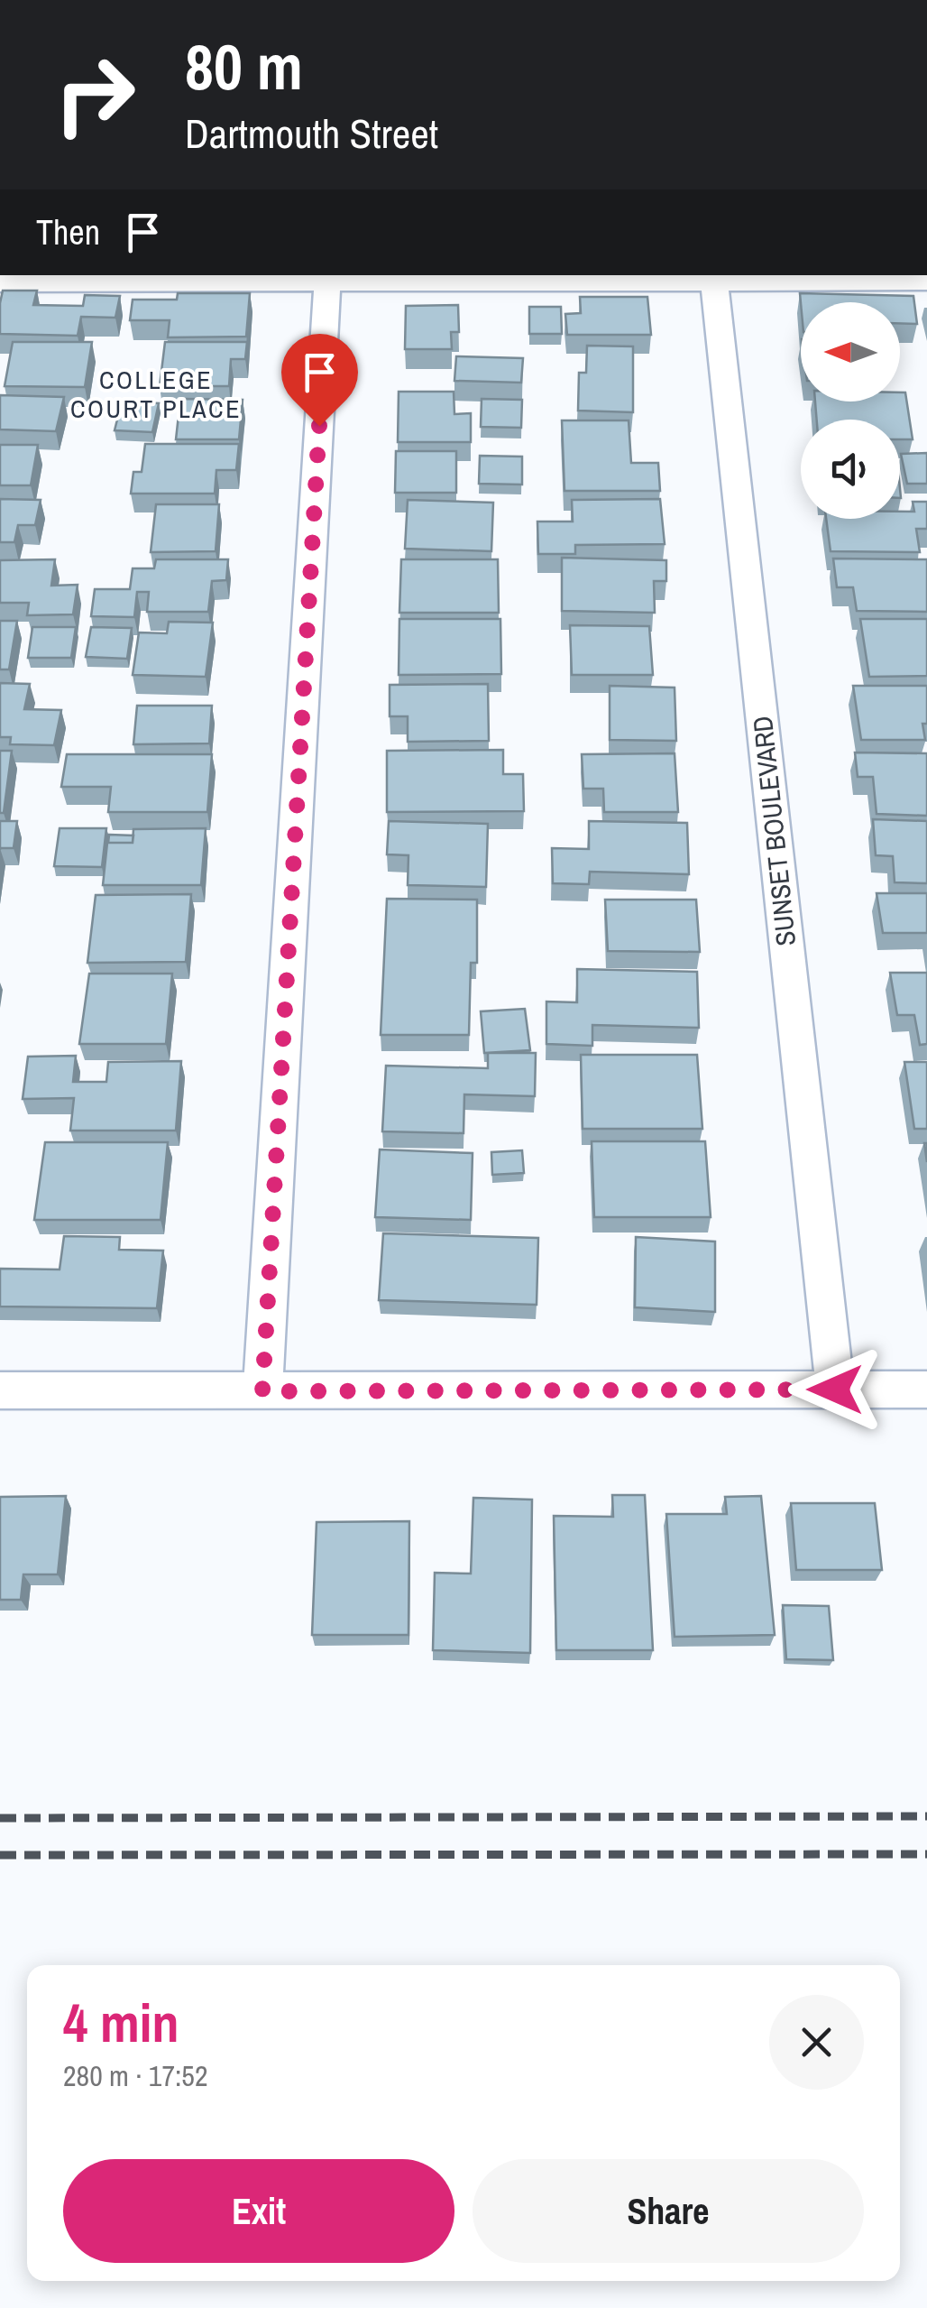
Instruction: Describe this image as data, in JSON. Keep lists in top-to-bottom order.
{
  "streets": {
    "street": ["SUNSET BOULEVARD"]
  },
  "districts": ["COLLEGE COURT PLACE"],
  "north": "left",
  "page": {
    "turn": ["80 m", "Dartmouth Street"],
    "then": "Then",
    "heading": ["4 min", "280 m · 17:52"],
    "buttons": ["Exit", "Share"]
  }
}
